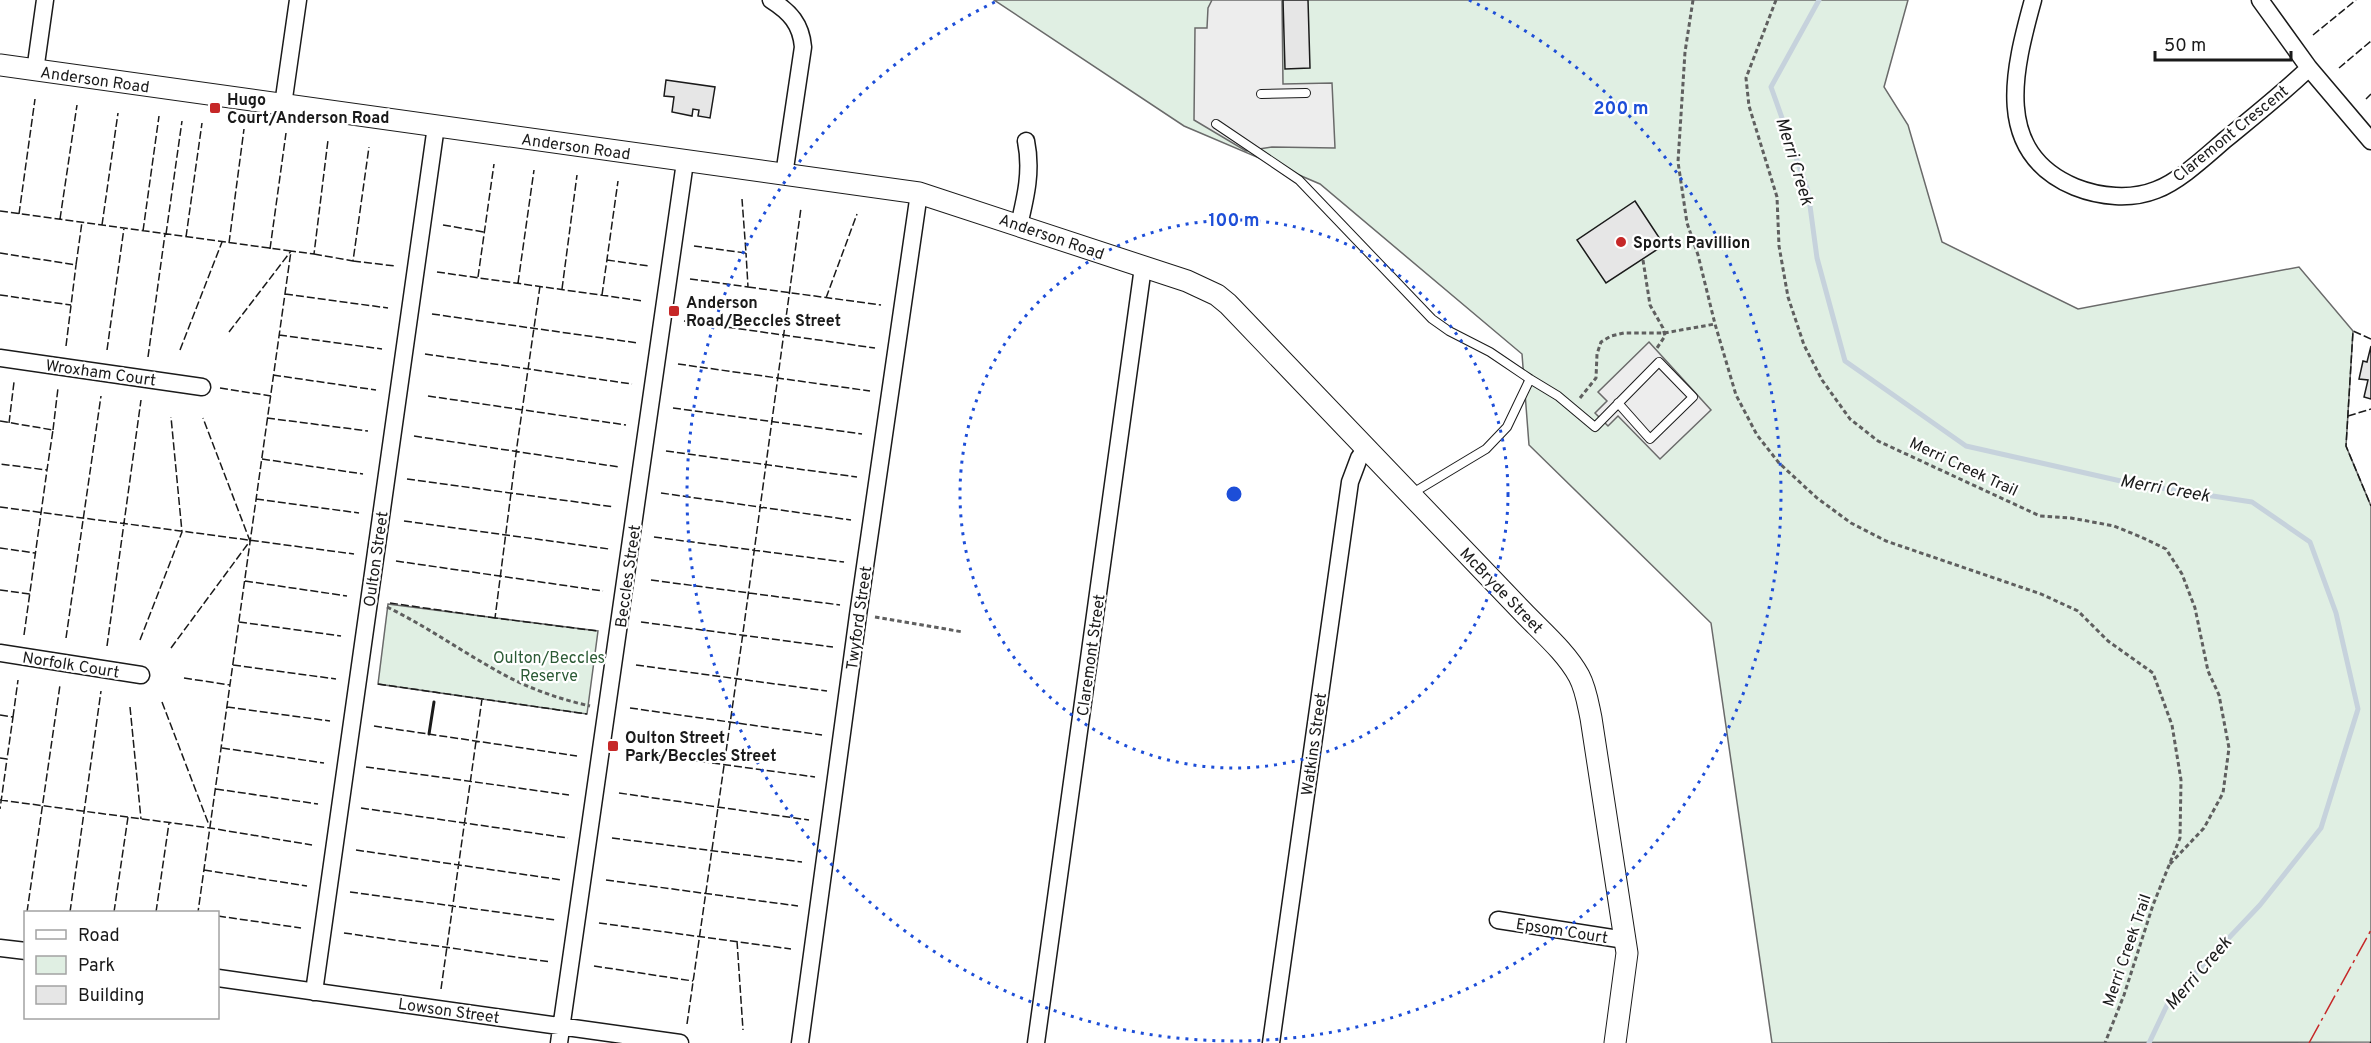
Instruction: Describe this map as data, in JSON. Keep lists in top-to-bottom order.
{
  "streets": {
    "street": [
      "Anderson Road",
      "Claremont Crescent",
      "Wroxham Court",
      "Oulton Street",
      "Beccles Street",
      "McBryde Street",
      "Twyford Street",
      "Claremont Street",
      "Norfolk Court",
      "Watkins Street",
      "Epsom Court",
      "Lowson Street"
    ],
    "path": ["Merri Creek Trail"]
  },
  "crossings": [
    ["Anderson Road", "Oulton Street"],
    ["Anderson Road", "Beccles Street"],
    ["Anderson Road", "McBryde Street"],
    ["Anderson Road", "Twyford Street"],
    ["Anderson Road", "Claremont Street"],
    ["Oulton Street", "Lowson Street"],
    ["Beccles Street", "Lowson Street"],
    ["McBryde Street", "Claremont Street"],
    ["McBryde Street", "Watkins Street"],
    ["McBryde Street", "Epsom Court"]
  ],
  "water": ["Merri Creek"],
  "parks": ["Oulton/Beccles Reserve"],
  "places": {
    "transit": ["Hugo Court/Anderson Road", "Anderson Road/Beccles Street", "Oulton Street Park/Beccles Street"],
    "other": ["Sports Pavillion"]
  },
  "legend": ["Road", "Park", "Building"],
  "scale_bar": "50 m",
  "rings": ["200 m", "100 m"]
}
